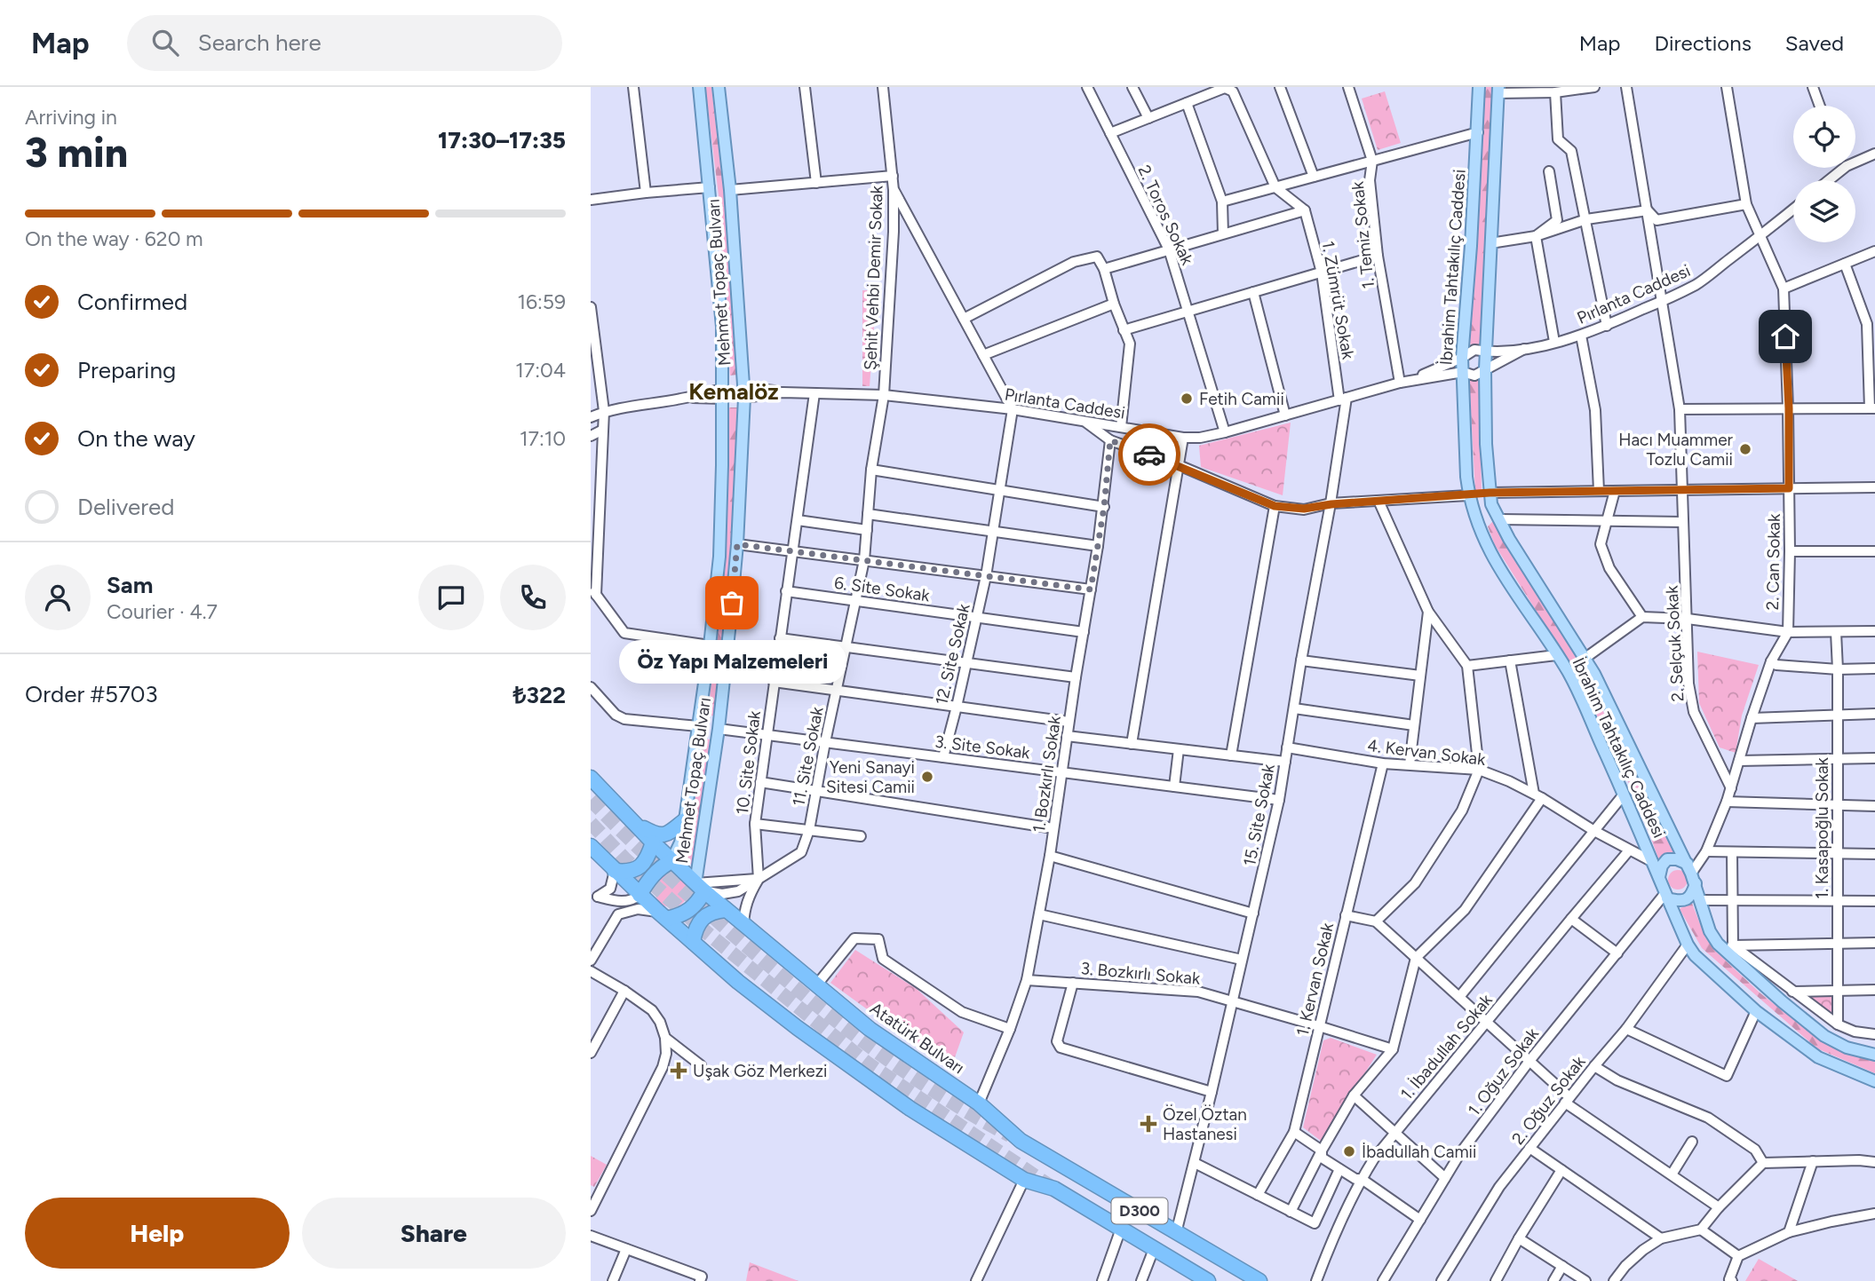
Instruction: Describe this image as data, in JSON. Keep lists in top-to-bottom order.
{
  "streets": {
    "highway": ["Atatürk Bulvarı", "D300"],
    "main road": ["İbrahim Tahtakılıç Caddesi", "Mehmet Topaç Bulvarı"],
    "street": [
      "2. Toros Sokak",
      "1. Temiz Sokak",
      "Şehit Vehbi Demir Sokak",
      "Pırlanta Caddesi",
      "1. Zümrüt Sokak",
      "2. Can Sokak",
      "6. Site Sokak",
      "2. Selçuk Sokak",
      "12. Site Sokak",
      "3. Site Sokak",
      "4. Kervan Sokak",
      "11. Site Sokak",
      "10. Site Sokak",
      "1. Bozkırlı Sokak",
      "15. Site Sokak",
      "1. Kasapoğlu Sokak",
      "3. Bozkırlı Sokak",
      "1. Kervan Sokak",
      "1. İbadullah Sokak",
      "1. Oğuz Sokak",
      "2. Oğuz Sokak"
    ]
  },
  "crossings": [
    ["2. Toros Sokak", "Pırlanta Caddesi"],
    ["1. Temiz Sokak", "Pırlanta Caddesi"],
    ["İbrahim Tahtakılıç Caddesi", "Pırlanta Caddesi"],
    ["İbrahim Tahtakılıç Caddesi", "2. Can Sokak"],
    ["İbrahim Tahtakılıç Caddesi", "4. Kervan Sokak"],
    ["İbrahim Tahtakılıç Caddesi", "1. Oğuz Sokak"],
    ["İbrahim Tahtakılıç Caddesi", "2. Oğuz Sokak"],
    ["Şehit Vehbi Demir Sokak", "Pırlanta Caddesi"],
    ["Şehit Vehbi Demir Sokak", "11. Site Sokak"],
    ["Mehmet Topaç Bulvarı", "Pırlanta Caddesi"],
    ["Mehmet Topaç Bulvarı", "3. Site Sokak"],
    ["Mehmet Topaç Bulvarı", "11. Site Sokak"],
    ["Mehmet Topaç Bulvarı", "Atatürk Bulvarı"],
    ["Pırlanta Caddesi", "1. Zümrüt Sokak"],
    ["Pırlanta Caddesi", "2. Can Sokak"],
    ["Pırlanta Caddesi", "2. Selçuk Sokak"],
    ["Pırlanta Caddesi", "12. Site Sokak"],
    ["Pırlanta Caddesi", "11. Site Sokak"],
    ["Pırlanta Caddesi", "10. Site Sokak"],
    ["Pırlanta Caddesi", "15. Site Sokak"],
    ["1. Zümrüt Sokak", "15. Site Sokak"],
    ["2. Can Sokak", "2. Selçuk Sokak"],
    ["2. Can Sokak", "1. Oğuz Sokak"],
    ["6. Site Sokak", "12. Site Sokak"],
    ["6. Site Sokak", "11. Site Sokak"],
    ["6. Site Sokak", "10. Site Sokak"],
    ["6. Site Sokak", "1. Bozkırlı Sokak"],
    ["12. Site Sokak", "3. Site Sokak"],
    ["3. Site Sokak", "11. Site Sokak"],
    ["3. Site Sokak", "10. Site Sokak"],
    ["3. Site Sokak", "1. Bozkırlı Sokak"],
    ["3. Site Sokak", "15. Site Sokak"],
    ["4. Kervan Sokak", "15. Site Sokak"],
    ["4. Kervan Sokak", "1. Kervan Sokak"],
    ["4. Kervan Sokak", "1. İbadullah Sokak"],
    ["11. Site Sokak", "10. Site Sokak"],
    ["11. Site Sokak", "Atatürk Bulvarı"],
    ["1. Bozkırlı Sokak", "3. Bozkırlı Sokak"],
    ["1. Bozkırlı Sokak", "Atatürk Bulvarı"],
    ["15. Site Sokak", "3. Bozkırlı Sokak"],
    ["15. Site Sokak", "Atatürk Bulvarı"],
    ["3. Bozkırlı Sokak", "1. Kervan Sokak"]
  ],
  "districts": ["Kemalöz"],
  "places": {
    "other": [
      "Fetih Camii",
      "Hacı Muammer Tozlu Camii",
      "Öz Yapı Malzemeleri",
      "Yeni Sanayi Sitesi Camii",
      "İbadullah Camii"
    ],
    "health": ["Uşak Göz Merkezi", "Özel Öztan Hastanesi"]
  },
  "page": {
    "header": "Map",
    "search": "Search here",
    "nav": ["Map", "Directions", "Saved"],
    "heading": ["3 min", "Arriving in", "17:30–17:35"],
    "panel": [
      "Sam",
      "Courier · 4.7",
      "Order #5703",
      "₺322"
    ],
    "bar": "On the way · 620 m",
    "list": [
      ["Confirmed", "16:59"],
      ["Preparing", "17:04"],
      ["On the way", "17:10"],
      "Delivered"
    ],
    "bubble": "Öz Yapı Malzemeleri",
    "buttons": ["Help", "Share"]
  }
}
